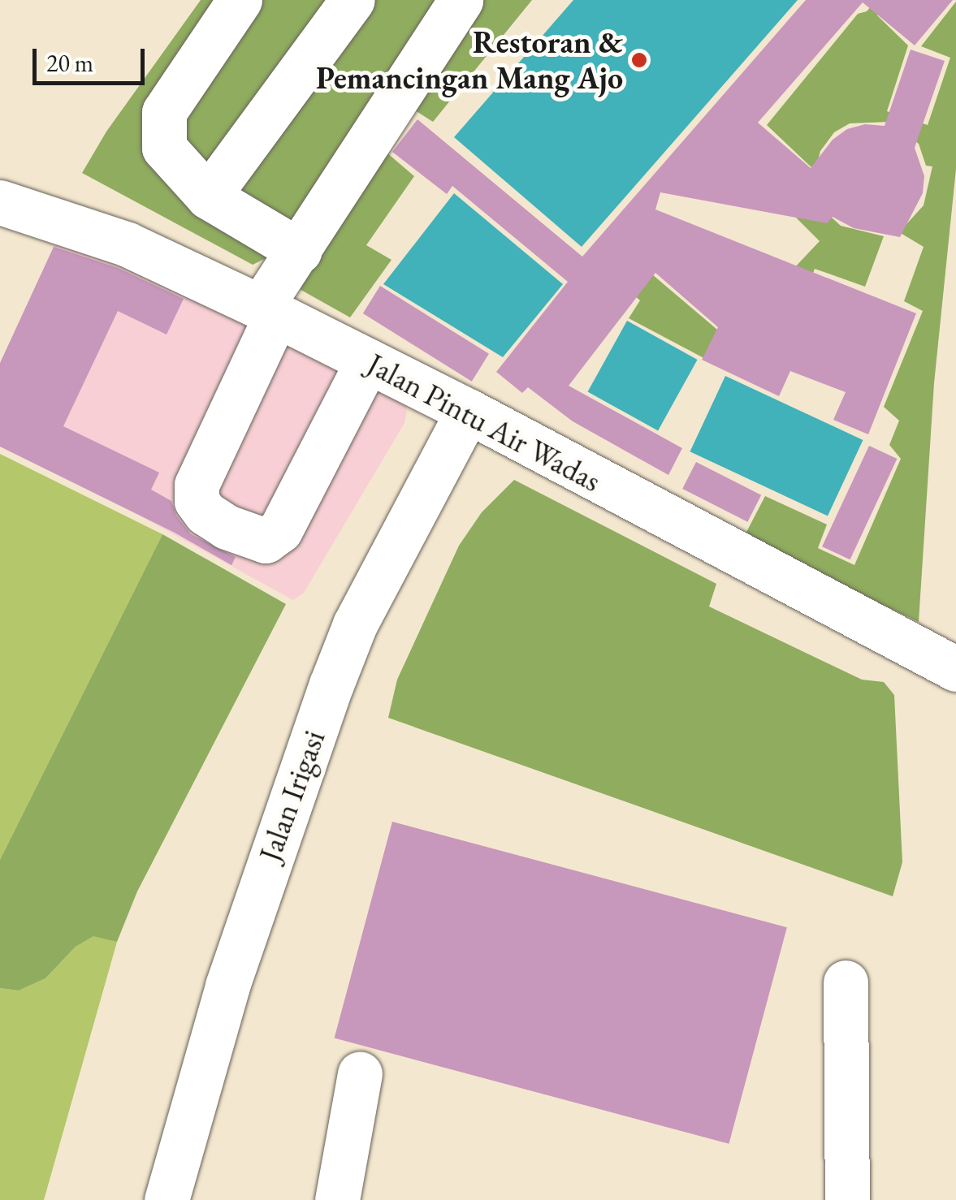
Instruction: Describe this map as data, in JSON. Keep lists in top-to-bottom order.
{
  "streets": {
    "main road": ["Jalan Pintu Air Wadas", "Jalan Irigasi"]
  },
  "crossings": [
    ["Jalan Pintu Air Wadas", "Jalan Irigasi"]
  ],
  "places": ["Restoran & Pemancingan Mang Ajo"],
  "scale_bar": "20 m"
}
